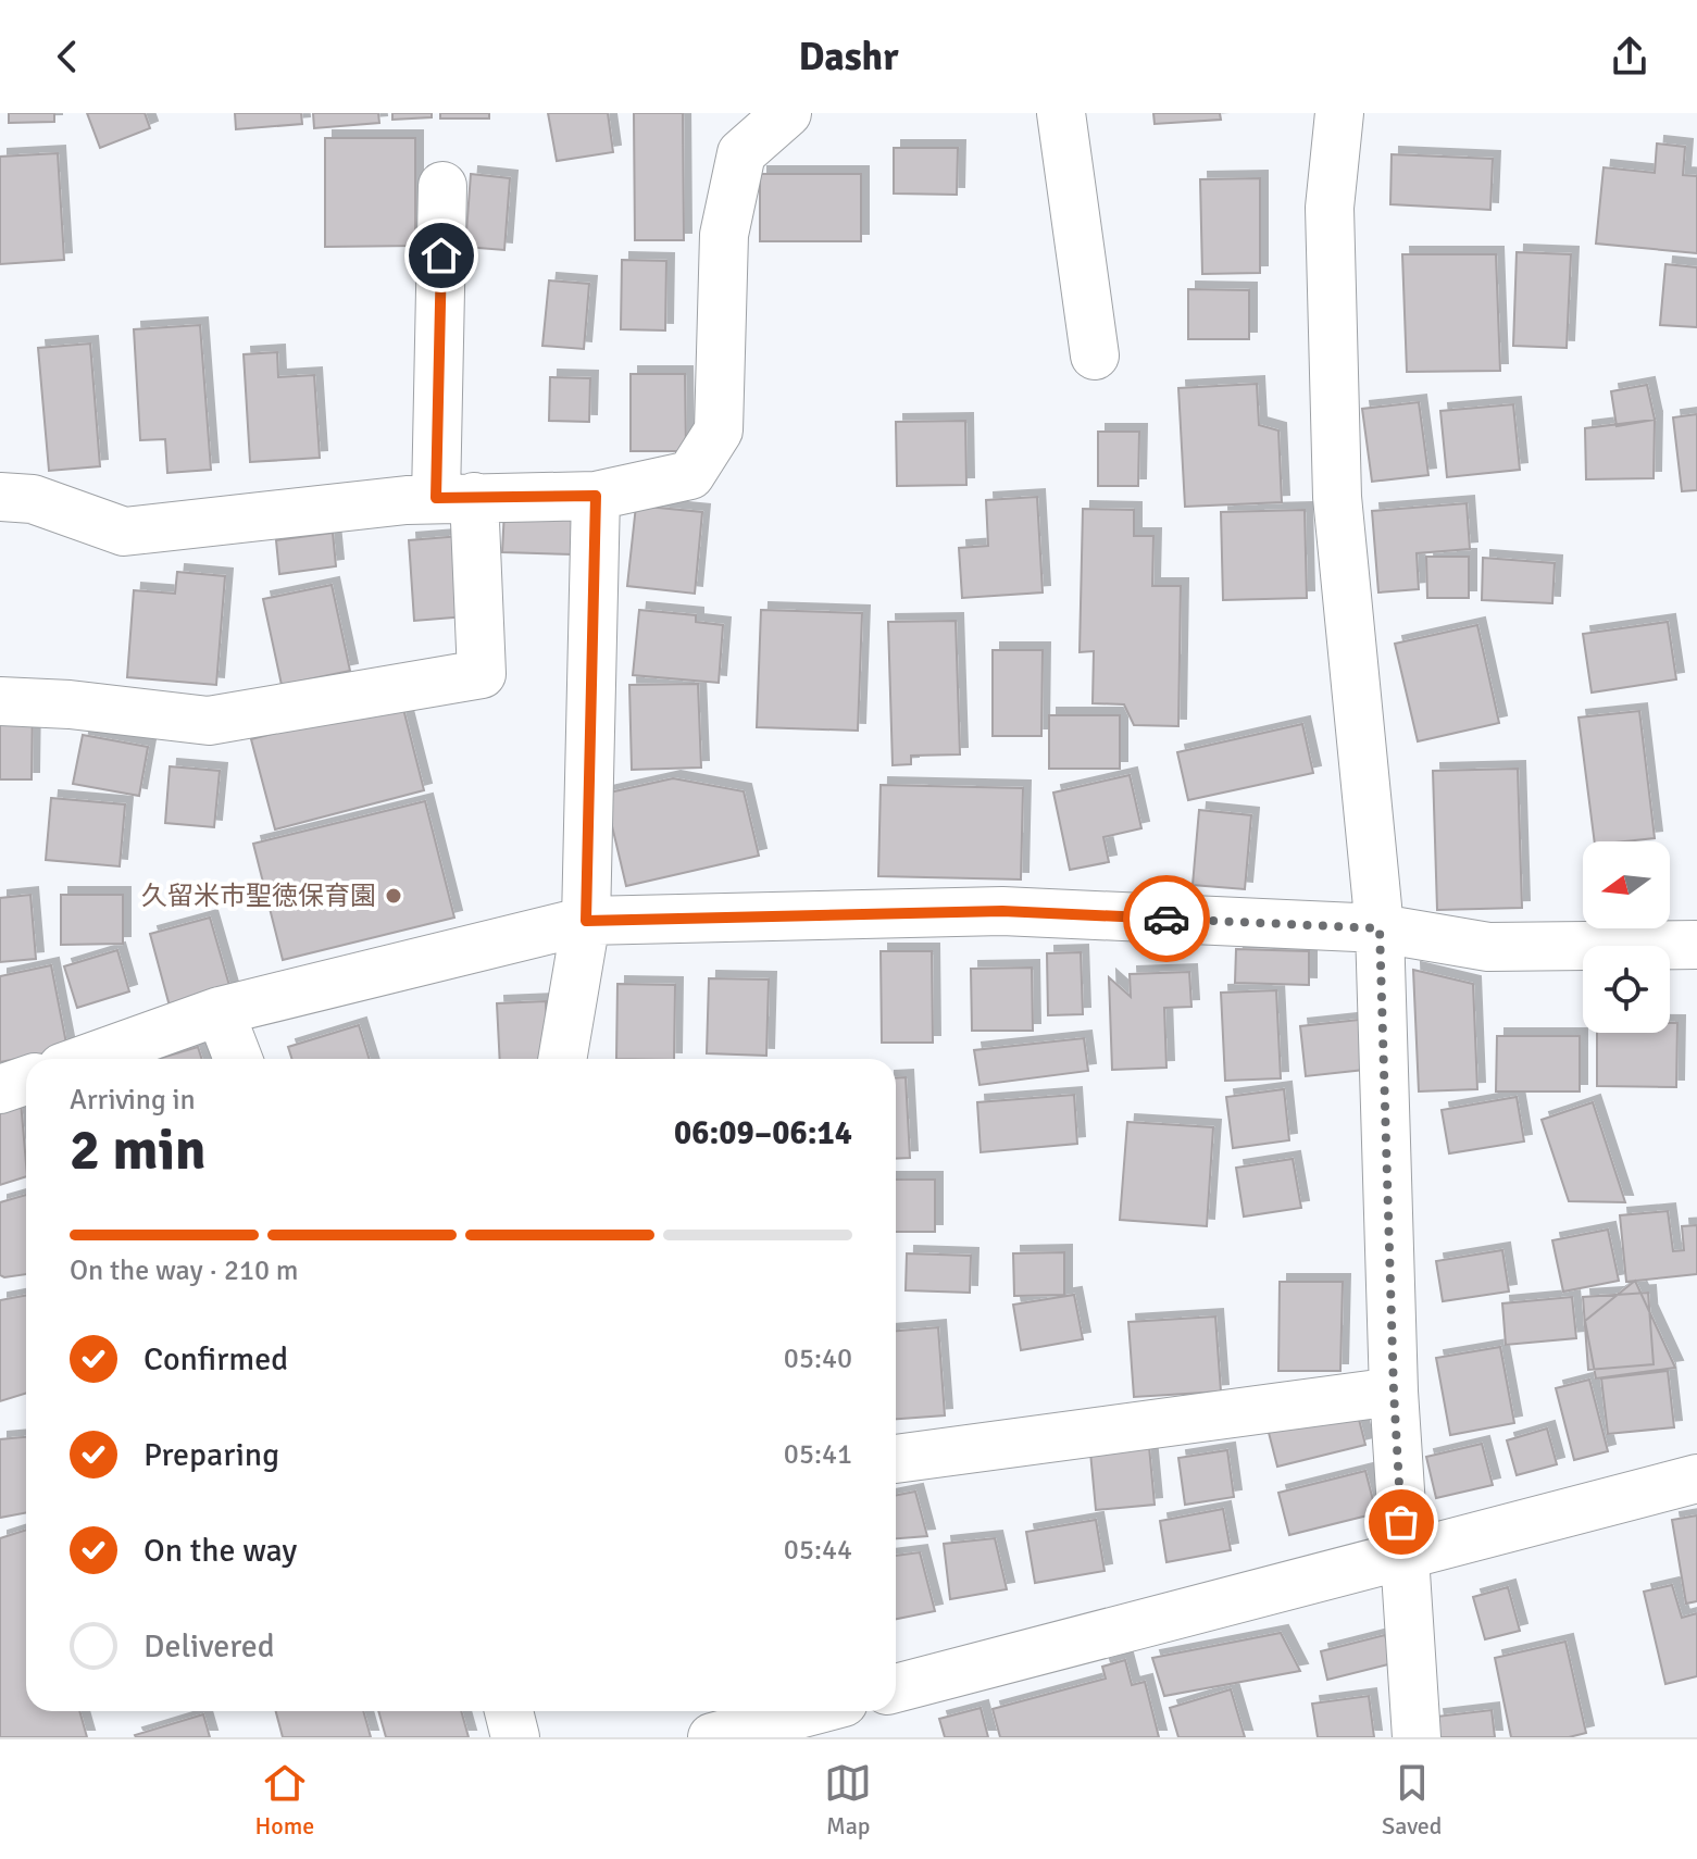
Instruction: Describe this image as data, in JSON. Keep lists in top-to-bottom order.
{
  "places": ["久留米市聖徳保育園"],
  "north": "left",
  "page": {
    "header": "Dashr",
    "heading": ["2 min", "Arriving in", "06:09–06:14"],
    "bar": "On the way · 210 m",
    "list": [
      ["Confirmed", "05:40"],
      ["Preparing", "05:41"],
      ["On the way", "05:44"],
      "Delivered"
    ],
    "tabs": ["Home", "Map", "Saved"]
  }
}
